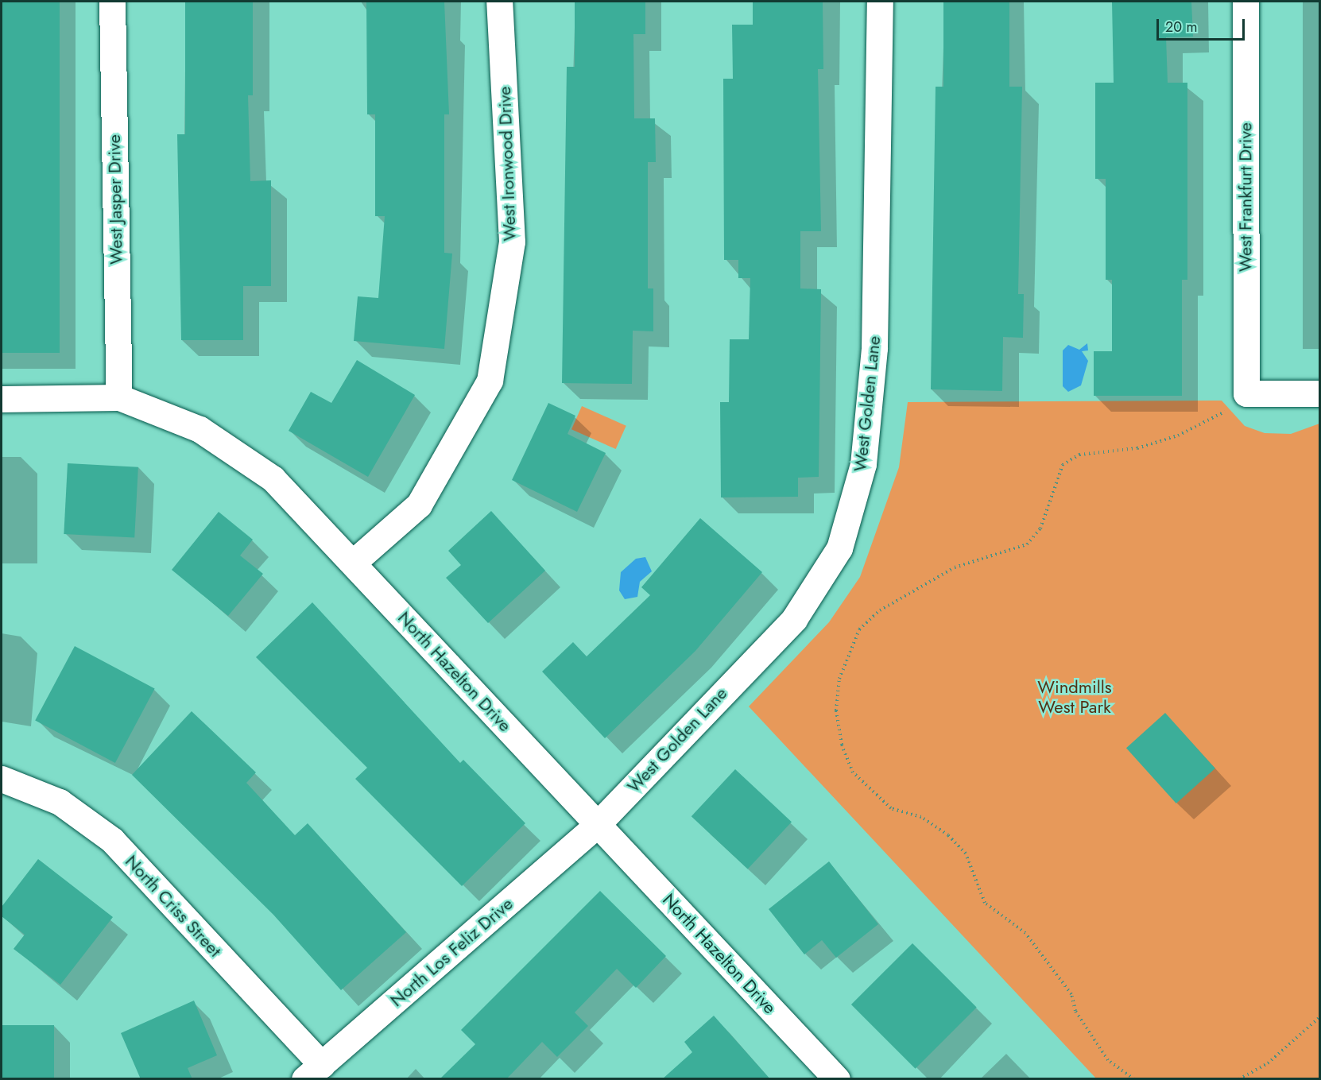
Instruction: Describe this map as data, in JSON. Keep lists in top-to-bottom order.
{
  "streets": {
    "street": [
      "West Ironwood Drive",
      "West Frankfurt Drive",
      "West Jasper Drive",
      "West Golden Lane",
      "North Hazelton Drive",
      "North Criss Street",
      "North Los Feliz Drive"
    ]
  },
  "crossings": [
    ["West Ironwood Drive", "North Hazelton Drive"],
    ["West Jasper Drive", "North Hazelton Drive"],
    ["West Golden Lane", "North Hazelton Drive"],
    ["West Golden Lane", "North Los Feliz Drive"],
    ["North Hazelton Drive", "North Los Feliz Drive"],
    ["North Criss Street", "North Los Feliz Drive"]
  ],
  "parks": ["Windmills West Park"],
  "scale_bar": "20 m"
}
